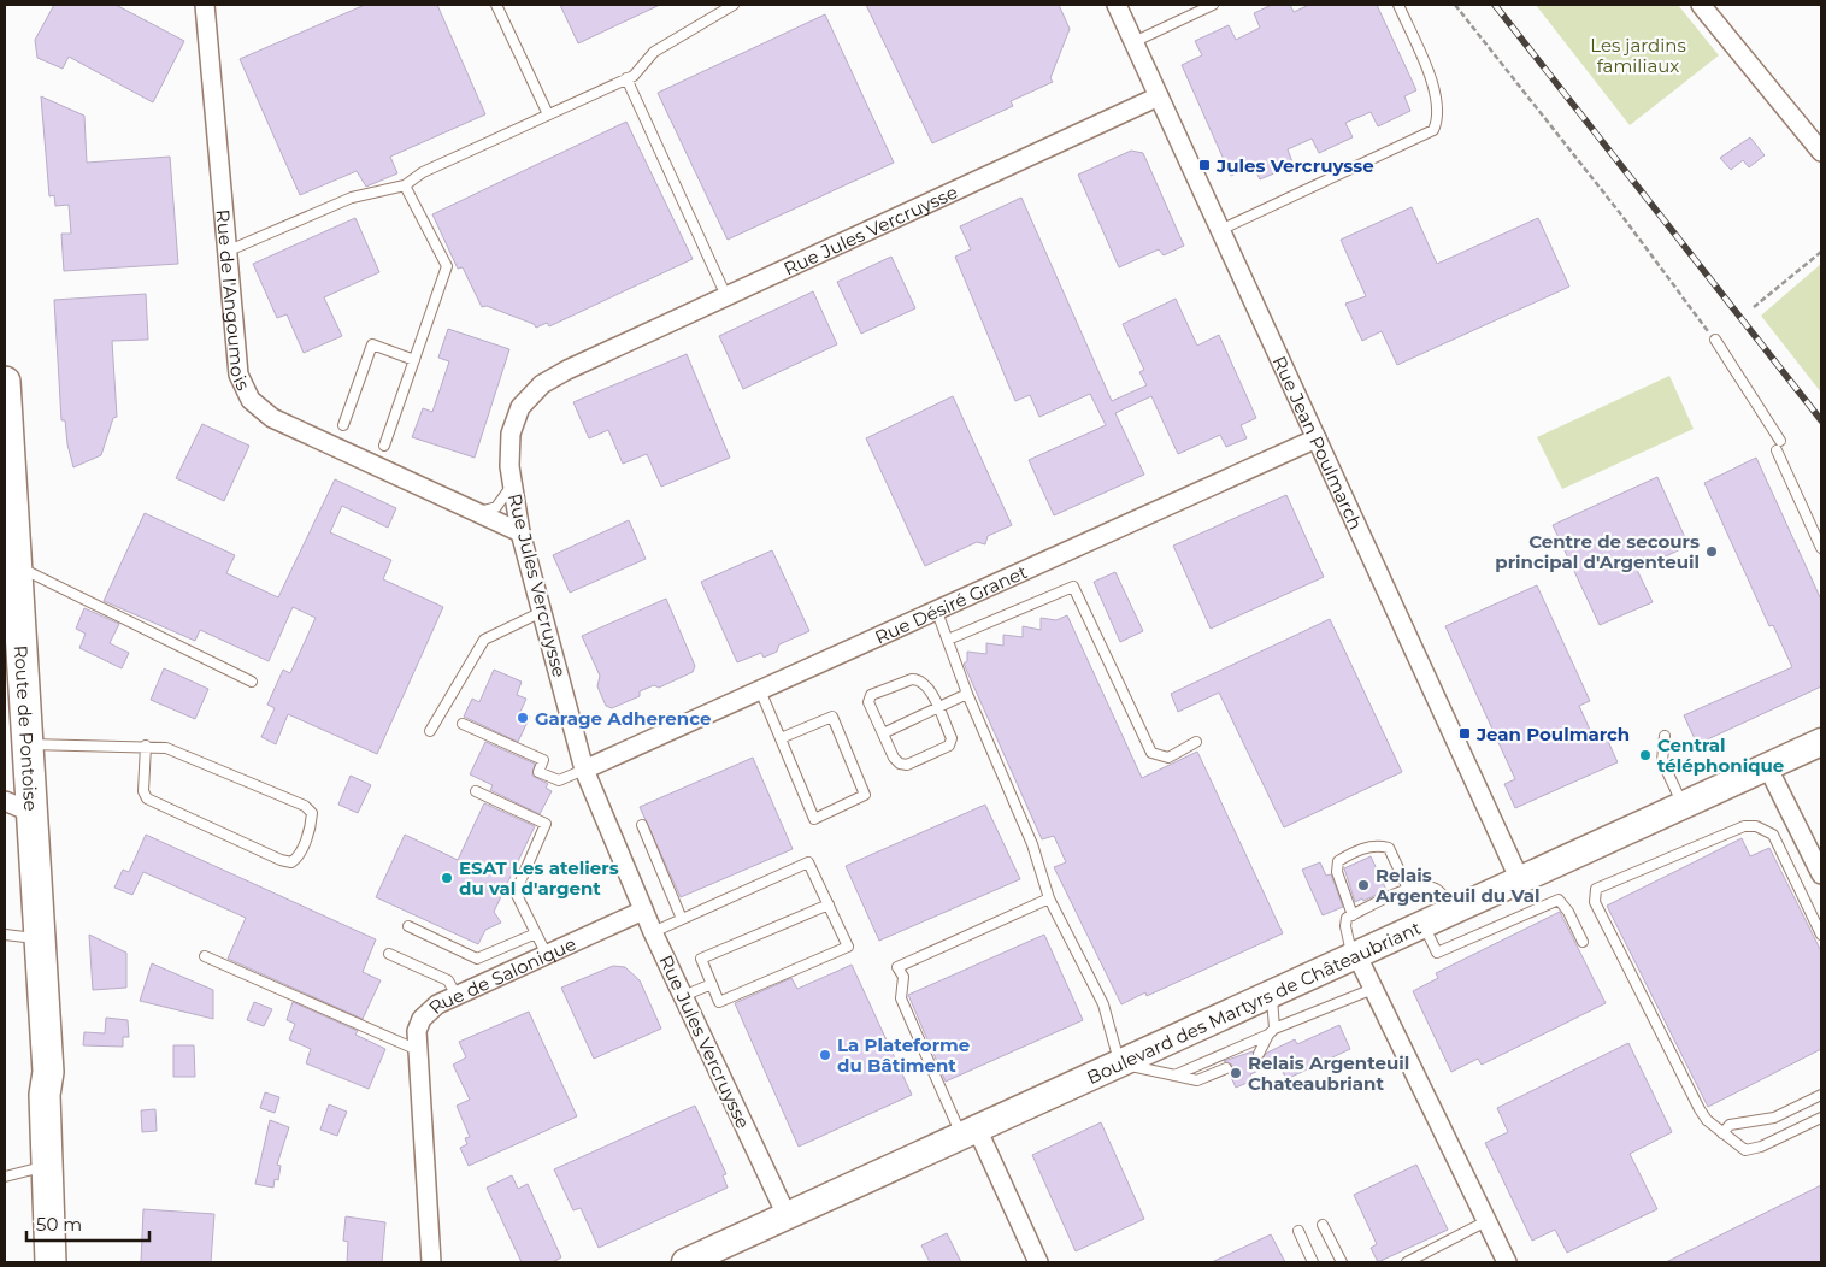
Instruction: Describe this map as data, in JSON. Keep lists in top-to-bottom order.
{
  "streets": {
    "main road": ["Route de Pontoise", "Boulevard des Martyrs de Châteaubriant"],
    "street": [
      "Rue Jules Vercruysse",
      "Rue de l'Angoumois",
      "Rue Jean Poulmarch",
      "Rue Désiré Granet",
      "Rue de Salonique"
    ]
  },
  "crossings": [
    ["Rue Jules Vercruysse", "Rue de l'Angoumois"],
    ["Rue Jules Vercruysse", "Rue Jean Poulmarch"],
    ["Rue Jules Vercruysse", "Rue Désiré Granet"],
    ["Rue Jules Vercruysse", "Rue de Salonique"],
    ["Rue Jules Vercruysse", "Boulevard des Martyrs de Châteaubriant"],
    ["Rue Jean Poulmarch", "Rue Désiré Granet"],
    ["Rue Jean Poulmarch", "Boulevard des Martyrs de Châteaubriant"]
  ],
  "parks": ["Les jardins familiaux"],
  "places": {
    "transit": ["Jules Vercruysse", "Jean Poulmarch"],
    "other": [
      "Centre de secours principal d'Argenteuil",
      "Garage Adherence",
      "Central téléphonique",
      "ESAT Les ateliers du val d'argent",
      "Relais Argenteuil du Val",
      "La Plateforme du Bâtiment",
      "Relais Argenteuil Chateaubriant"
    ]
  },
  "scale_bar": "50 m"
}
